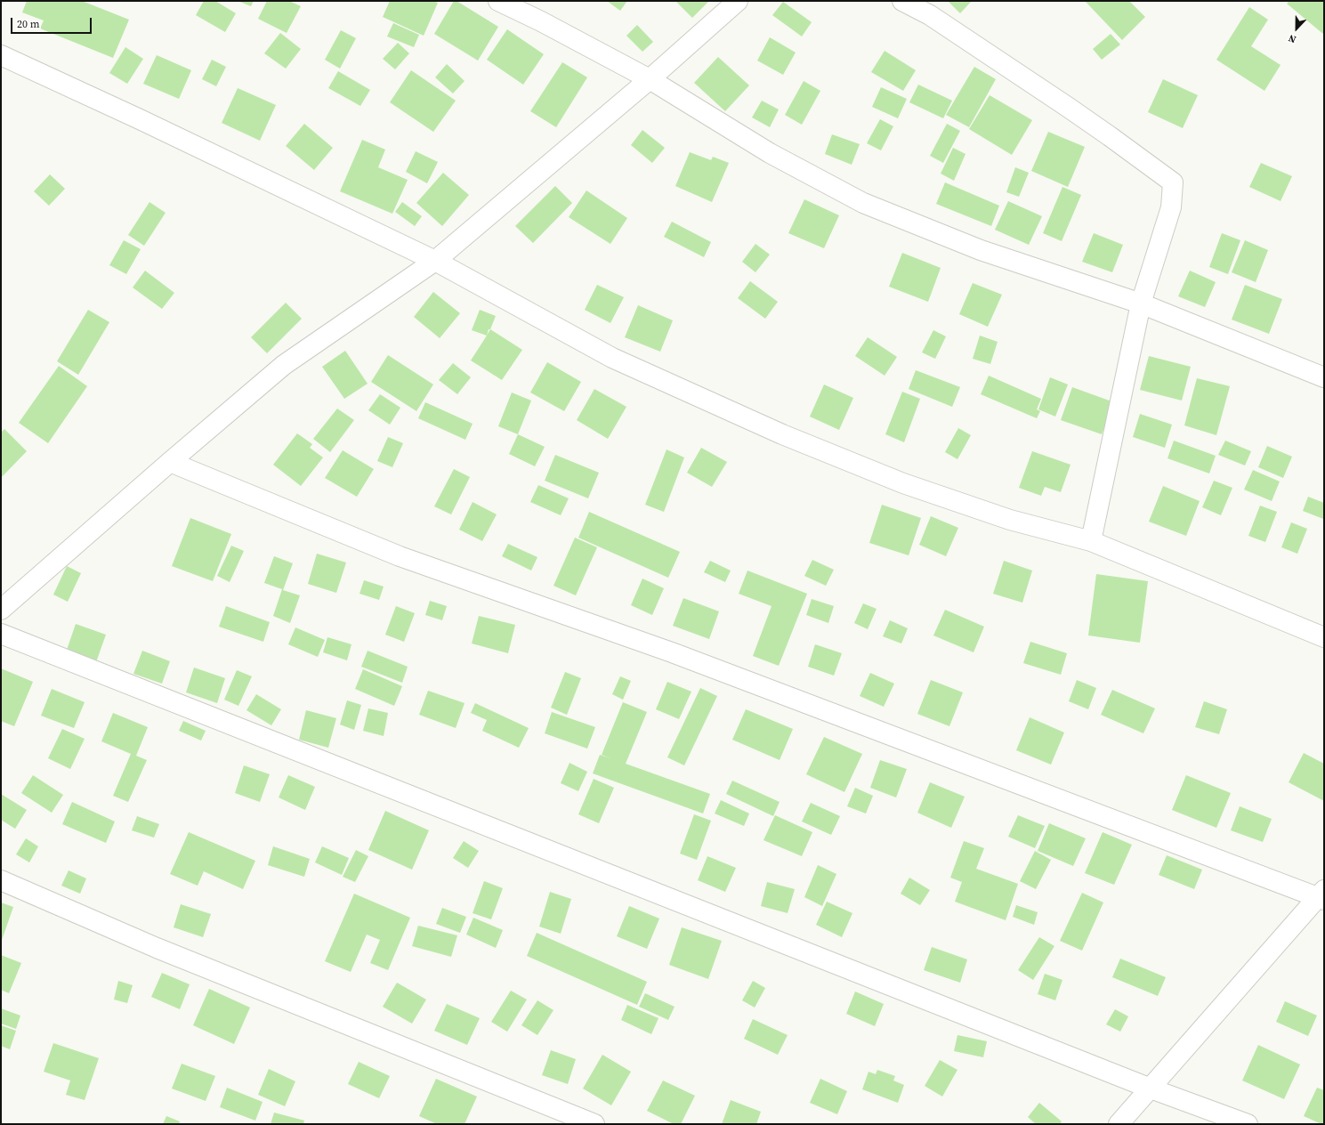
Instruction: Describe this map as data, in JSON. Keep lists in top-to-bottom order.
{
  "scale_bar": "20 m",
  "north": "bottom"
}
